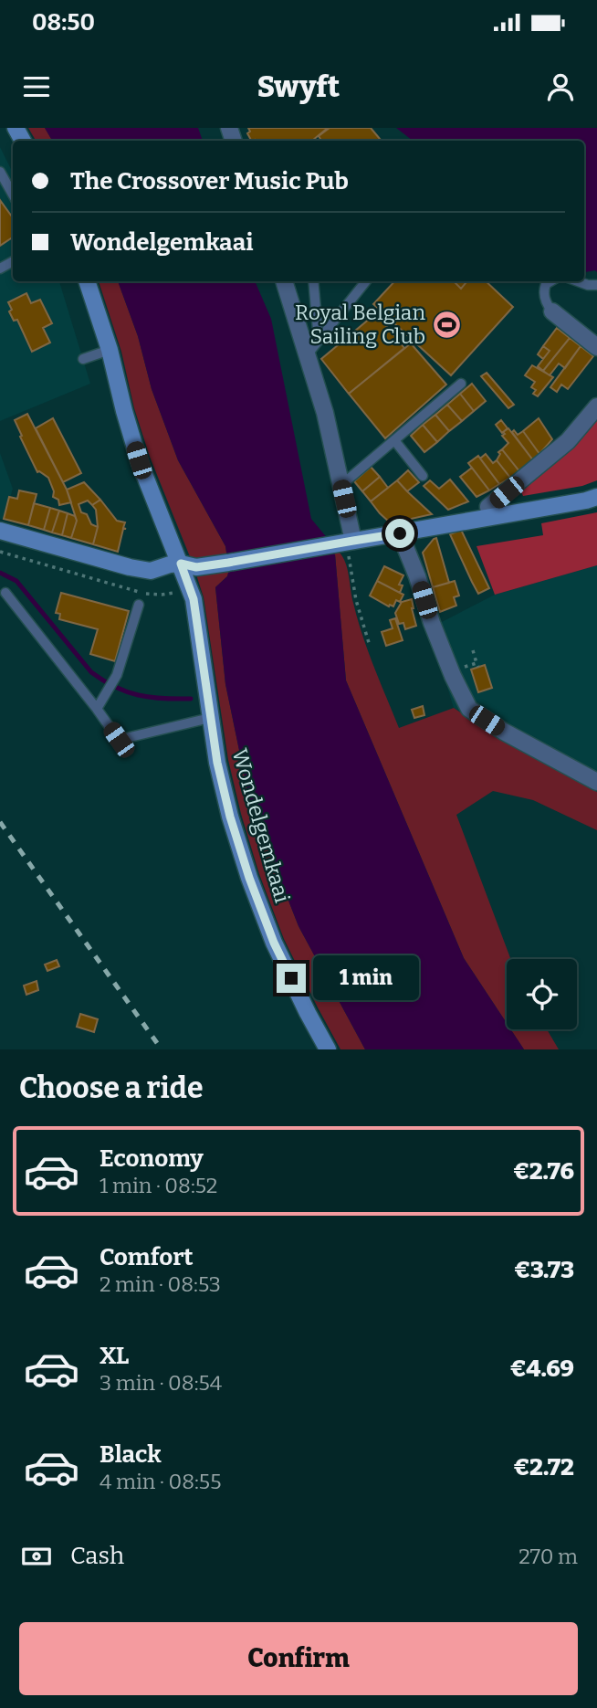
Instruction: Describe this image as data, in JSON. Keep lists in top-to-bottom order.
{
  "streets": {
    "main road": ["Wondelgemkaai"]
  },
  "places": {
    "sports": ["Royal Belgian Sailing Club"]
  },
  "page": {
    "status": "08:50",
    "header": "Swyft",
    "banner": ["The Crossover Music Pub", "Wondelgemkaai"],
    "bubble": "1 min",
    "heading": "Choose a ride",
    "list": [
      {
        "name": "Economy",
        "note": "1 min · 08:52",
        "value": "€2.76"
      },
      {
        "name": "Comfort",
        "note": "2 min · 08:53",
        "value": "€3.73"
      },
      {
        "name": "XL",
        "note": "3 min · 08:54",
        "value": "€4.69"
      },
      {
        "name": "Black",
        "note": "4 min · 08:55",
        "value": "€2.72"
      }
    ],
    "pay": ["Cash", "270 m"],
    "buttons": "Confirm"
  }
}
